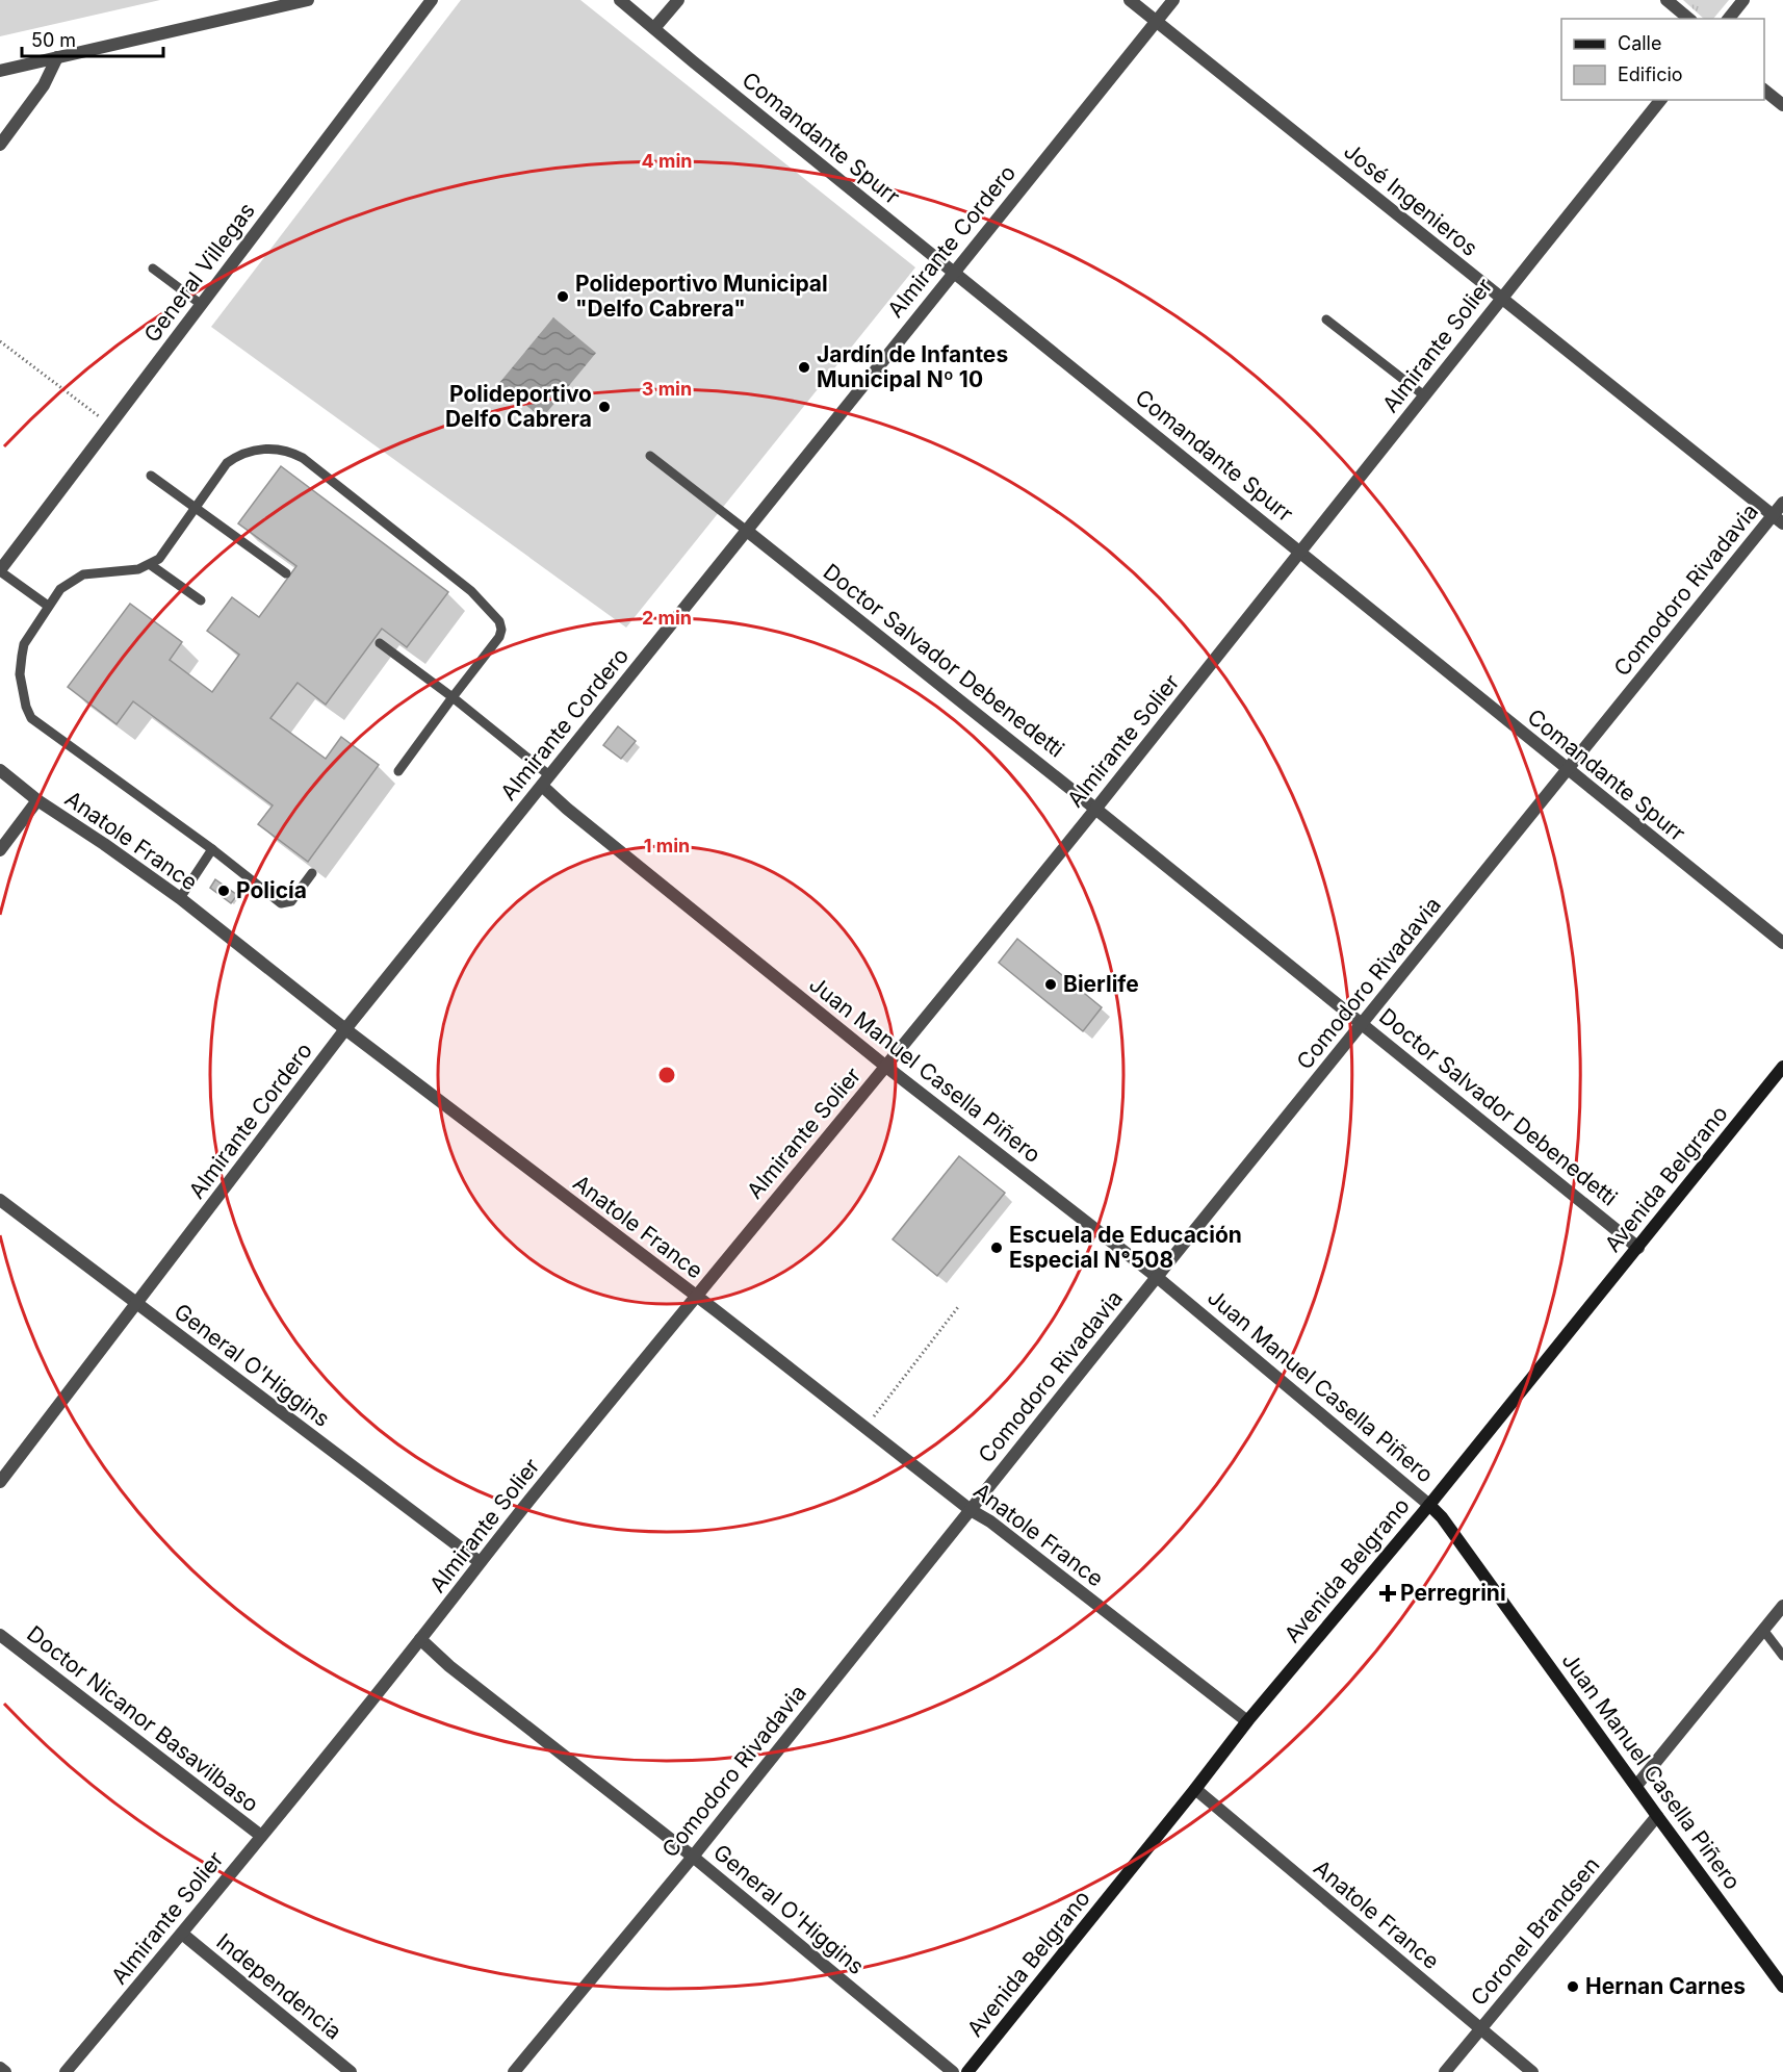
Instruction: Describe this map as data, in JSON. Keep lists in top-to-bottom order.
{
  "streets": {
    "street": [
      "Comandante Spurr",
      "José Ingenieros",
      "Almirante Cordero",
      "General Villegas",
      "Almirante Solier",
      "Comodoro Rivadavia",
      "Doctor Salvador Debenedetti",
      "Anatole France",
      "Juan Manuel Casella Piñero",
      "Avenida Belgrano",
      "General O'Higgins",
      "Doctor Nicanor Basavilbaso",
      "Coronel Brandsen",
      "Independencia"
    ]
  },
  "crossings": [
    ["Comandante Spurr", "Almirante Cordero"],
    ["Comandante Spurr", "Almirante Solier"],
    ["Comandante Spurr", "Comodoro Rivadavia"],
    ["José Ingenieros", "Almirante Cordero"],
    ["José Ingenieros", "Almirante Solier"],
    ["José Ingenieros", "Comodoro Rivadavia"],
    ["Almirante Cordero", "Doctor Salvador Debenedetti"],
    ["Almirante Cordero", "Anatole France"],
    ["Almirante Cordero", "Juan Manuel Casella Piñero"],
    ["Almirante Cordero", "General O'Higgins"],
    ["Almirante Solier", "Doctor Salvador Debenedetti"],
    ["Almirante Solier", "Anatole France"],
    ["Almirante Solier", "Juan Manuel Casella Piñero"],
    ["Almirante Solier", "General O'Higgins"],
    ["Almirante Solier", "Doctor Nicanor Basavilbaso"],
    ["Almirante Solier", "Independencia"],
    ["Comodoro Rivadavia", "Doctor Salvador Debenedetti"],
    ["Comodoro Rivadavia", "Anatole France"],
    ["Comodoro Rivadavia", "Juan Manuel Casella Piñero"],
    ["Comodoro Rivadavia", "General O'Higgins"],
    ["Doctor Salvador Debenedetti", "Avenida Belgrano"],
    ["Anatole France", "Avenida Belgrano"],
    ["Anatole France", "Coronel Brandsen"],
    ["Juan Manuel Casella Piñero", "Avenida Belgrano"],
    ["Juan Manuel Casella Piñero", "Coronel Brandsen"]
  ],
  "places": {
    "other": [
      "Polideportivo Municipal \"Delfo Cabrera\"",
      "Jardín de Infantes Municipal Nº 10",
      "Polideportivo Delfo Cabrera",
      "Policía",
      "Bierlife",
      "Escuela de Educación Especial N°508",
      "Hernan Carnes"
    ],
    "health": ["Perregrini"]
  },
  "legend": ["Calle", "Edificio"],
  "scale_bar": "50 m",
  "rings": [
    "4 min",
    "3 min",
    "2 min",
    "1 min"
  ]
}
